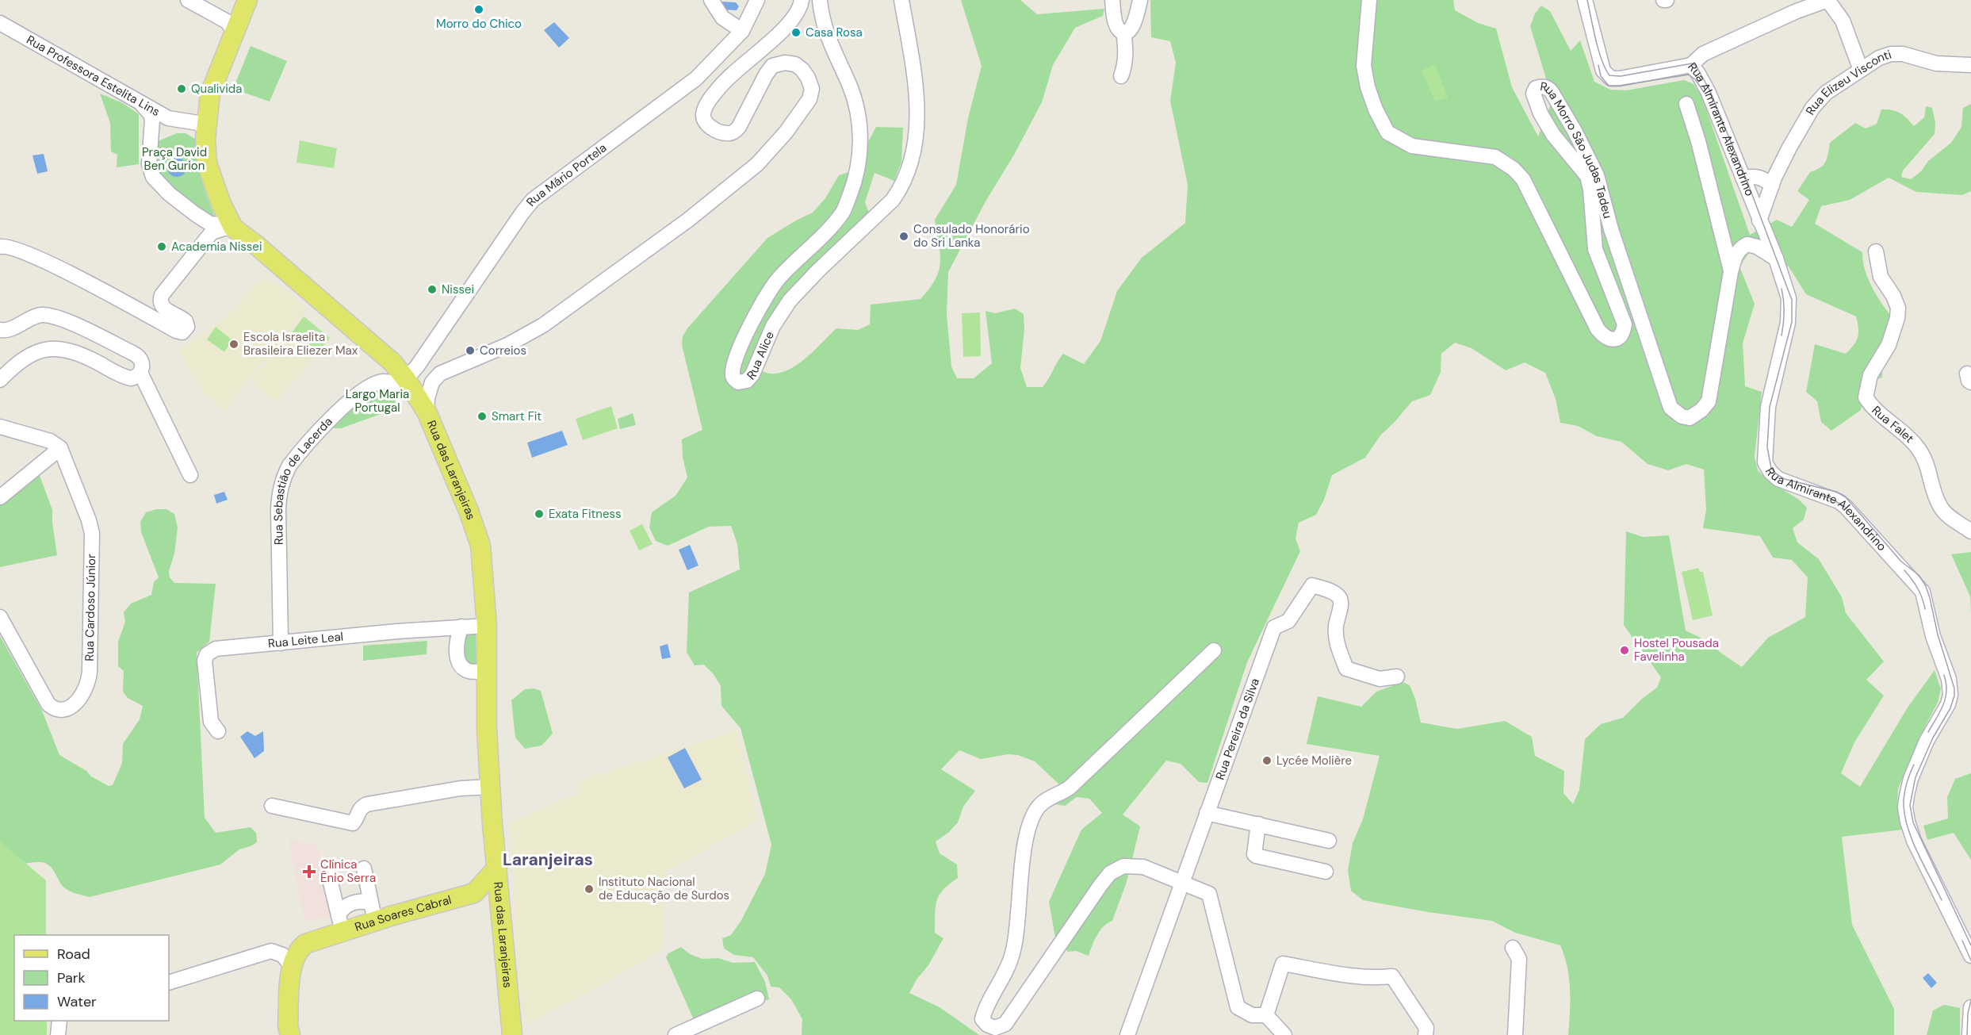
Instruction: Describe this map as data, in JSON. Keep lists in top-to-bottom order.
{
  "streets": {
    "main road": ["Rua das Laranjeiras", "Rua Soares Cabral"],
    "street": [
      "Rua Professora Estelita Lins",
      "Rua Elizeu Visconti",
      "Rua Almirante Alexandrino",
      "Rua Morro São Judas Tadeu",
      "Rua Mário Portela",
      "Rua Alice",
      "Rua Falet",
      "Rua Sebastião de Lacerda",
      "Rua Cardoso Júnior",
      "Rua Leite Leal",
      "Rua Pereira da Silva"
    ]
  },
  "crossings": [
    ["Rua Professora Estelita Lins", "Rua das Laranjeiras"],
    ["Rua Elizeu Visconti", "Rua Almirante Alexandrino"],
    ["Rua Almirante Alexandrino", "Rua Morro São Judas Tadeu"],
    ["Rua Mário Portela", "Rua das Laranjeiras"],
    ["Rua Mário Portela", "Rua Sebastião de Lacerda"],
    ["Rua das Laranjeiras", "Rua Sebastião de Lacerda"],
    ["Rua das Laranjeiras", "Rua Leite Leal"],
    ["Rua Sebastião de Lacerda", "Rua Leite Leal"]
  ],
  "districts": ["Laranjeiras"],
  "parks": ["Praça David Ben Gurion", "Largo Maria Portugal"],
  "places": {
    "other": [
      "Morro do Chico",
      "Casa Rosa",
      "Qualivida",
      "Consulado Honorário do Sri Lanka",
      "Academia Nissei",
      "Nissei",
      "Escola Israelita Brasileira Eliezer Max",
      "Correios",
      "Smart Fit",
      "Exata Fitness",
      "Hostel Pousada Favelinha",
      "Lycée Molière",
      "Instituto Nacional de Educação de Surdos"
    ],
    "health": ["Clínica Ênio Serra"]
  },
  "legend": ["Road", "Park", "Water"]
}
